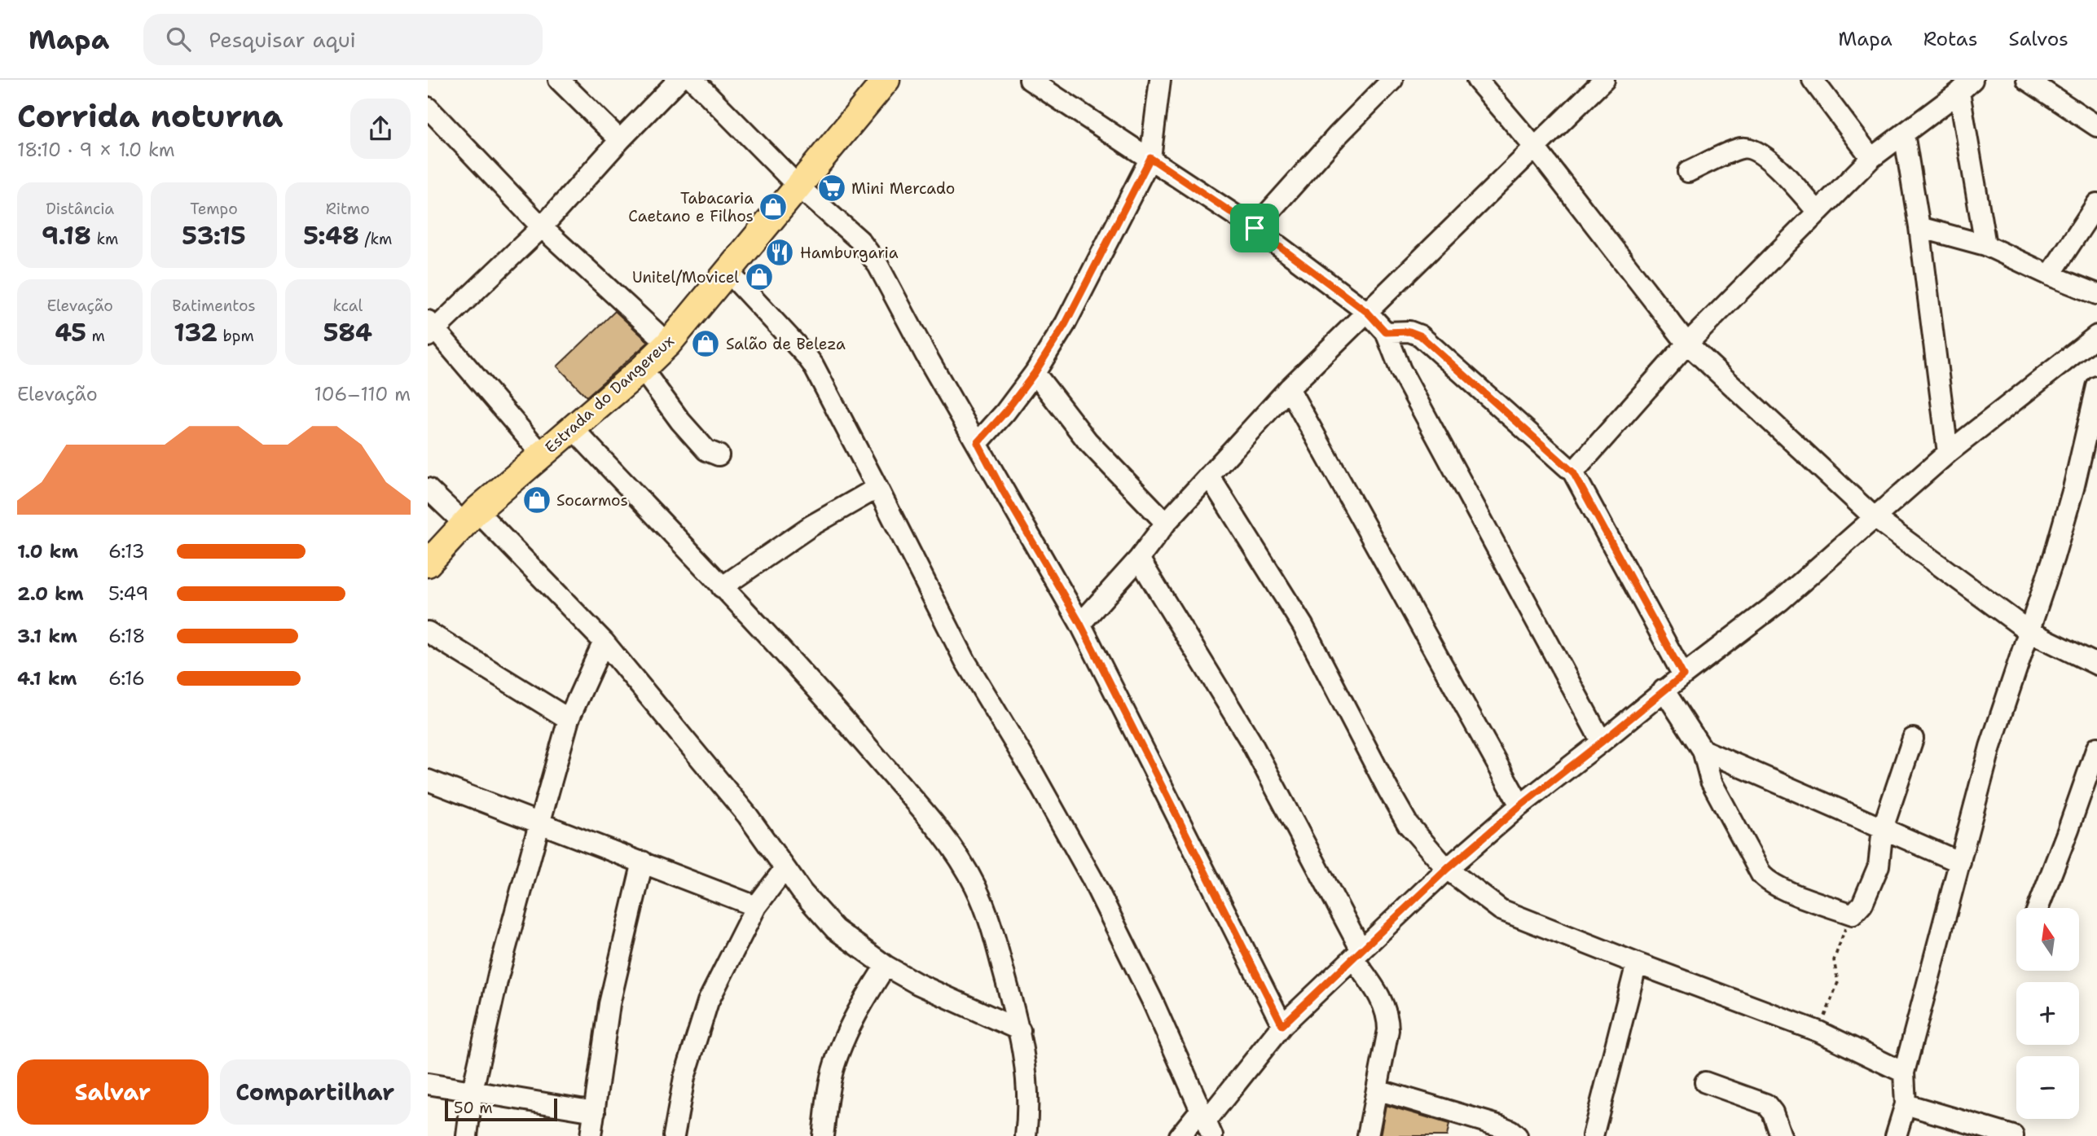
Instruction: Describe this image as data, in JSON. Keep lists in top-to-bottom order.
{
  "streets": {
    "main road": ["Estrada do Dangereux"]
  },
  "places": {
    "supermarket": ["Mini Mercado"],
    "shop": [
      "Tabacaria Caetano e Filhos",
      "Unitel/Movicel",
      "Salão de Beleza",
      "Socarmos"
    ],
    "restaurant": ["Hamburgaria"]
  },
  "scale_bar": "50 m",
  "north": "top",
  "page": {
    "header": "Mapa",
    "search": "Pesquisar aqui",
    "nav": ["Mapa", "Rotas", "Salvos"],
    "heading": ["Corrida noturna", "18:10 · 9 × 1.0 km"],
    "stats": [
      ["Distância", "9.18 km"],
      ["Tempo", "53:15"],
      ["Ritmo", "5:48 /km"],
      ["Elevação", "45 m"],
      ["Batimentos", "132 bpm"],
      ["kcal", "584"]
    ],
    "chart": ["Elevação", "106–110 m"],
    "list": [
      {
        "name": "1.0 km",
        "note": "6:13"
      },
      {
        "name": "2.0 km",
        "note": "5:49"
      },
      {
        "name": "3.1 km",
        "note": "6:18"
      },
      {
        "name": "4.1 km",
        "note": "6:16"
      }
    ],
    "map_buttons": ["+", "−"],
    "buttons": ["Salvar", "Compartilhar"],
    "scale": "50 m"
  }
}
